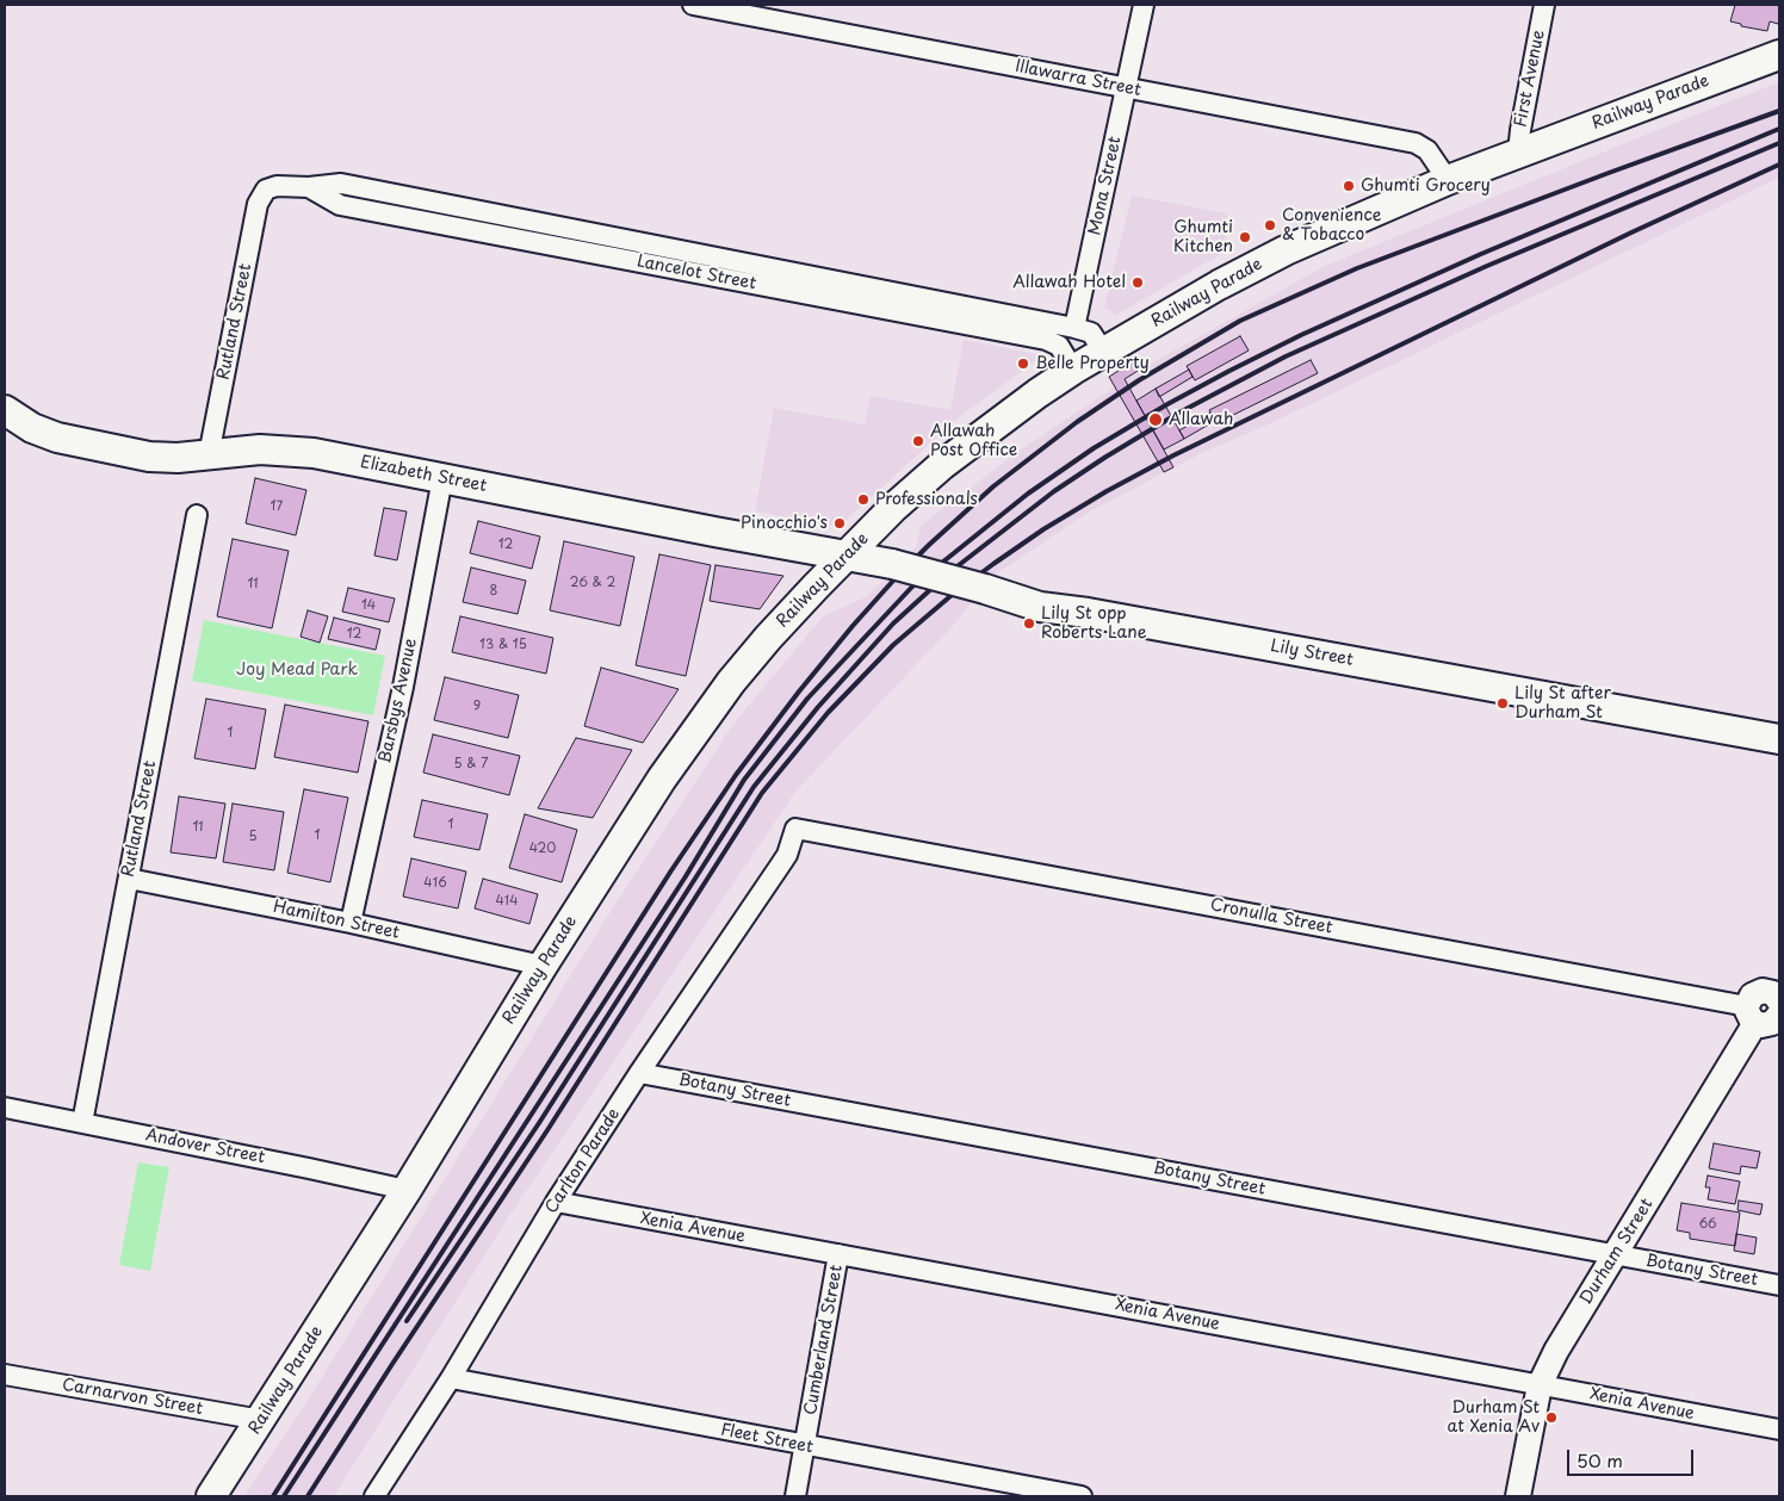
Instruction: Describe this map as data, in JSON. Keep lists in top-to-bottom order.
{
  "streets": {
    "main road": ["Railway Parade", "Elizabeth Street", "Lily Street"],
    "street": [
      "Illawarra Street",
      "First Avenue",
      "Mona Street",
      "Lancelot Street",
      "Rutland Street",
      "Barsbys Avenue",
      "Cronulla Street",
      "Hamilton Street",
      "Botany Street",
      "Andover Street",
      "Carlton Parade",
      "Xenia Avenue",
      "Durham Street",
      "Cumberland Street",
      "Carnarvon Street",
      "Fleet Street"
    ]
  },
  "crossings": [
    ["Illawarra Street", "Railway Parade"],
    ["Illawarra Street", "Mona Street"],
    ["First Avenue", "Railway Parade"],
    ["Railway Parade", "Lancelot Street"],
    ["Railway Parade", "Elizabeth Street"],
    ["Railway Parade", "Lily Street"],
    ["Railway Parade", "Hamilton Street"],
    ["Railway Parade", "Andover Street"],
    ["Railway Parade", "Carnarvon Street"],
    ["Mona Street", "Lancelot Street"],
    ["Lancelot Street", "Rutland Street"],
    ["Rutland Street", "Elizabeth Street"],
    ["Rutland Street", "Hamilton Street"],
    ["Rutland Street", "Andover Street"],
    ["Elizabeth Street", "Lily Street"],
    ["Elizabeth Street", "Barsbys Avenue"],
    ["Barsbys Avenue", "Hamilton Street"],
    ["Cronulla Street", "Carlton Parade"],
    ["Cronulla Street", "Durham Street"],
    ["Botany Street", "Carlton Parade"],
    ["Botany Street", "Durham Street"],
    ["Carlton Parade", "Xenia Avenue"],
    ["Carlton Parade", "Fleet Street"],
    ["Xenia Avenue", "Durham Street"],
    ["Xenia Avenue", "Cumberland Street"],
    ["Cumberland Street", "Fleet Street"]
  ],
  "parks": ["Joy Mead Park"],
  "places": [
    "Ghumti Grocery",
    "Convenience & Tobacco",
    "Ghumti Kitchen",
    "Allawah Hotel",
    "Belle Property",
    "Allawah",
    "Allawah Post Office",
    "Professionals",
    "Pinocchio's",
    "Lily St opp Roberts Lane",
    "Lily St after Durham St",
    "Durham St at Xenia Av"
  ],
  "house_numbers": [
    "17",
    "12",
    "26 & 2",
    "11",
    "8",
    "14",
    "12",
    "13 & 15",
    "9",
    "1",
    "5 & 7",
    "1",
    "11",
    "1",
    "5",
    "420",
    "416",
    "414",
    "66"
  ],
  "scale_bar": "50 m"
}
